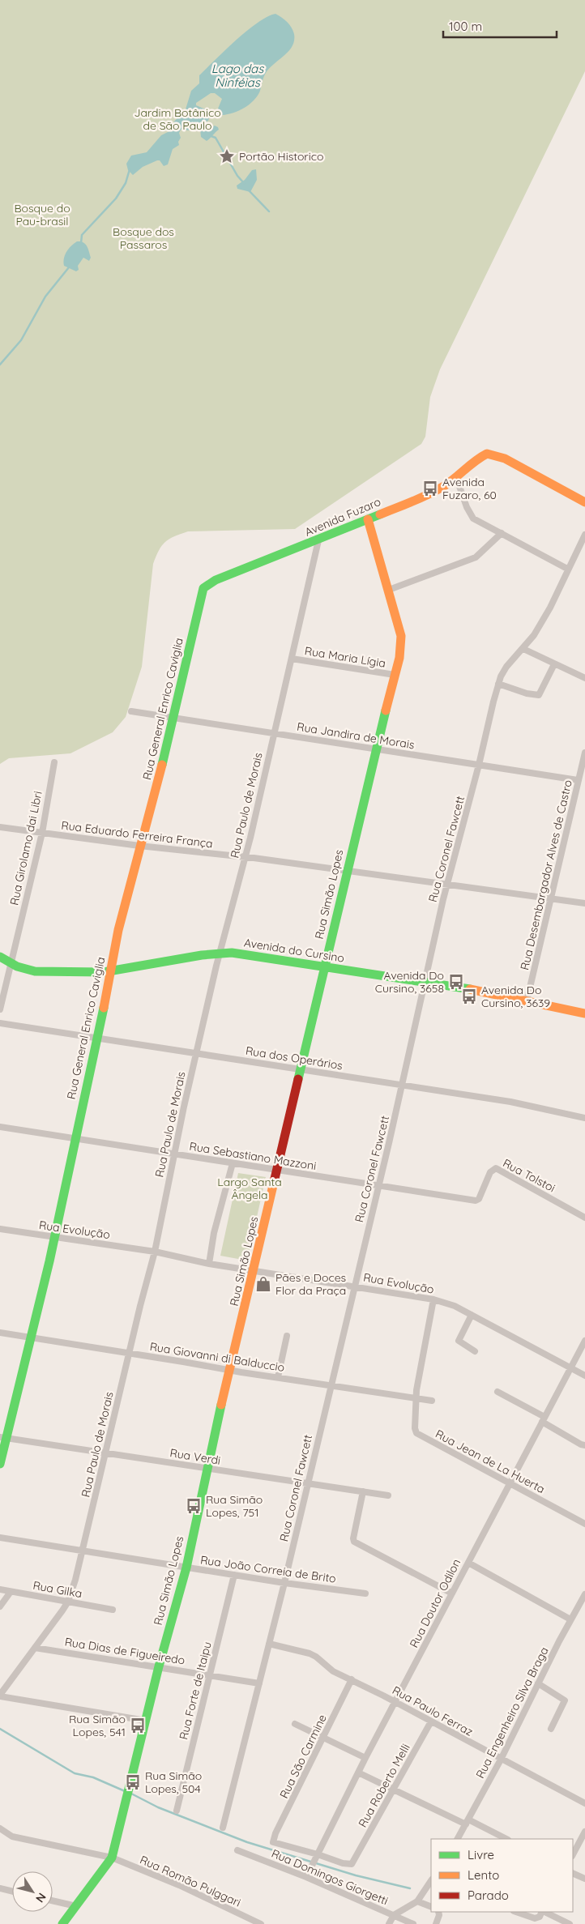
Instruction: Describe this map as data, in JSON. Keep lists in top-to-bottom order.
{
  "streets": {
    "street": [
      "Avenida Fuzaro",
      "Rua Maria Lígia",
      "Rua General Enrico Caviglia",
      "Rua Jandira de Morais",
      "Rua Paulo de Morais",
      "Rua Eduardo Ferreira França",
      "Rua Girolamo dai Libri",
      "Rua Coronel Fawcett",
      "Rua Desembargador Alves de Castro",
      "Rua Simão Lopes",
      "Avenida do Cursino",
      "Rua dos Operários",
      "Rua Sebastiano Mazzoni",
      "Rua Tolstoi",
      "Rua Evolução",
      "Rua Giovanni di Balduccio",
      "Rua Verdi",
      "Rua Jean de La Huerta",
      "Rua João Correia de Brito",
      "Rua Gilka",
      "Rua Doutor Odilon",
      "Rua Dias de Figueiredo",
      "Rua Forte de Itaipu",
      "Rua Paulo Ferraz",
      "Rua Engenheiro Silva Braga",
      "Rua São Carmine",
      "Rua Roberto Melli",
      "Rua Domingos Giorgetti",
      "Rua Romão Pulggari"
    ]
  },
  "crossings": [
    ["Avenida Fuzaro", "Rua General Enrico Caviglia"],
    ["Avenida Fuzaro", "Rua Paulo de Morais"],
    ["Avenida Fuzaro", "Rua Simão Lopes"],
    ["Rua Maria Lígia", "Rua Paulo de Morais"],
    ["Rua Maria Lígia", "Rua Simão Lopes"],
    ["Rua General Enrico Caviglia", "Rua Jandira de Morais"],
    ["Rua General Enrico Caviglia", "Rua Eduardo Ferreira França"],
    ["Rua General Enrico Caviglia", "Avenida do Cursino"],
    ["Rua General Enrico Caviglia", "Rua dos Operários"],
    ["Rua General Enrico Caviglia", "Rua Sebastiano Mazzoni"],
    ["Rua General Enrico Caviglia", "Rua Evolução"],
    ["Rua General Enrico Caviglia", "Rua Giovanni di Balduccio"],
    ["Rua General Enrico Caviglia", "Rua Verdi"],
    ["Rua Jandira de Morais", "Rua Paulo de Morais"],
    ["Rua Jandira de Morais", "Rua Coronel Fawcett"],
    ["Rua Jandira de Morais", "Rua Desembargador Alves de Castro"],
    ["Rua Jandira de Morais", "Rua Simão Lopes"],
    ["Rua Paulo de Morais", "Rua Eduardo Ferreira França"],
    ["Rua Paulo de Morais", "Rua Simão Lopes"],
    ["Rua Paulo de Morais", "Avenida do Cursino"],
    ["Rua Paulo de Morais", "Rua dos Operários"],
    ["Rua Paulo de Morais", "Rua Sebastiano Mazzoni"],
    ["Rua Paulo de Morais", "Rua Evolução"],
    ["Rua Paulo de Morais", "Rua Giovanni di Balduccio"],
    ["Rua Paulo de Morais", "Rua Verdi"],
    ["Rua Paulo de Morais", "Rua João Correia de Brito"],
    ["Rua Paulo de Morais", "Rua Gilka"],
    ["Rua Paulo de Morais", "Rua Dias de Figueiredo"],
    ["Rua Eduardo Ferreira França", "Rua Girolamo dai Libri"],
    ["Rua Eduardo Ferreira França", "Rua Coronel Fawcett"],
    ["Rua Eduardo Ferreira França", "Rua Desembargador Alves de Castro"],
    ["Rua Eduardo Ferreira França", "Rua Simão Lopes"],
    ["Rua Girolamo dai Libri", "Avenida do Cursino"],
    ["Rua Coronel Fawcett", "Avenida do Cursino"],
    ["Rua Coronel Fawcett", "Rua dos Operários"],
    ["Rua Coronel Fawcett", "Rua Sebastiano Mazzoni"],
    ["Rua Coronel Fawcett", "Rua Evolução"],
    ["Rua Coronel Fawcett", "Rua Giovanni di Balduccio"],
    ["Rua Coronel Fawcett", "Rua Verdi"],
    ["Rua Coronel Fawcett", "Rua João Correia de Brito"],
    ["Rua Coronel Fawcett", "Rua Dias de Figueiredo"],
    ["Rua Coronel Fawcett", "Rua Paulo Ferraz"],
    ["Rua Desembargador Alves de Castro", "Avenida do Cursino"],
    ["Rua Simão Lopes", "Avenida do Cursino"],
    ["Rua Simão Lopes", "Rua dos Operários"],
    ["Rua Simão Lopes", "Rua Sebastiano Mazzoni"],
    ["Rua Simão Lopes", "Rua Evolução"],
    ["Rua Simão Lopes", "Rua Giovanni di Balduccio"],
    ["Rua Simão Lopes", "Rua Verdi"],
    ["Rua Simão Lopes", "Rua João Correia de Brito"],
    ["Rua Simão Lopes", "Rua Dias de Figueiredo"],
    ["Rua Simão Lopes", "Rua Romão Pulggari"],
    ["Rua Sebastiano Mazzoni", "Rua Tolstoi"],
    ["Rua Evolução", "Rua Doutor Odilon"],
    ["Rua Giovanni di Balduccio", "Rua Jean de La Huerta"],
    ["Rua Jean de La Huerta", "Rua Doutor Odilon"],
    ["Rua João Correia de Brito", "Rua Forte de Itaipu"],
    ["Rua Doutor Odilon", "Rua Paulo Ferraz"],
    ["Rua Doutor Odilon", "Rua São Carmine"],
    ["Rua Doutor Odilon", "Rua Roberto Melli"],
    ["Rua Doutor Odilon", "Rua Domingos Giorgetti"],
    ["Rua Dias de Figueiredo", "Rua Forte de Itaipu"],
    ["Rua Paulo Ferraz", "Rua Engenheiro Silva Braga"],
    ["Rua Paulo Ferraz", "Rua São Carmine"],
    ["Rua Paulo Ferraz", "Rua Roberto Melli"],
    ["Rua São Carmine", "Rua Roberto Melli"]
  ],
  "water": ["Lago das Ninféias"],
  "parks": [
    "Jardim Botânico de São Paulo",
    "Bosque do Pau-brasil",
    "Bosque dos Passaros",
    "Largo Santa Ângela"
  ],
  "places": {
    "place": ["Portão Historico"],
    "bus stop": [
      "Avenida Fuzaro, 60",
      "Avenida Do Cursino, 3658",
      "Avenida Do Cursino, 3639",
      "Rua Simão Lopes, 751",
      "Rua Simão Lopes, 541",
      "Rua Simão Lopes, 504"
    ],
    "shop": ["Pães e Doces Flor da Praça"]
  },
  "legend": ["Livre", "Lento", "Parado"],
  "scale_bar": "100 m",
  "north": "bottom right"
}
